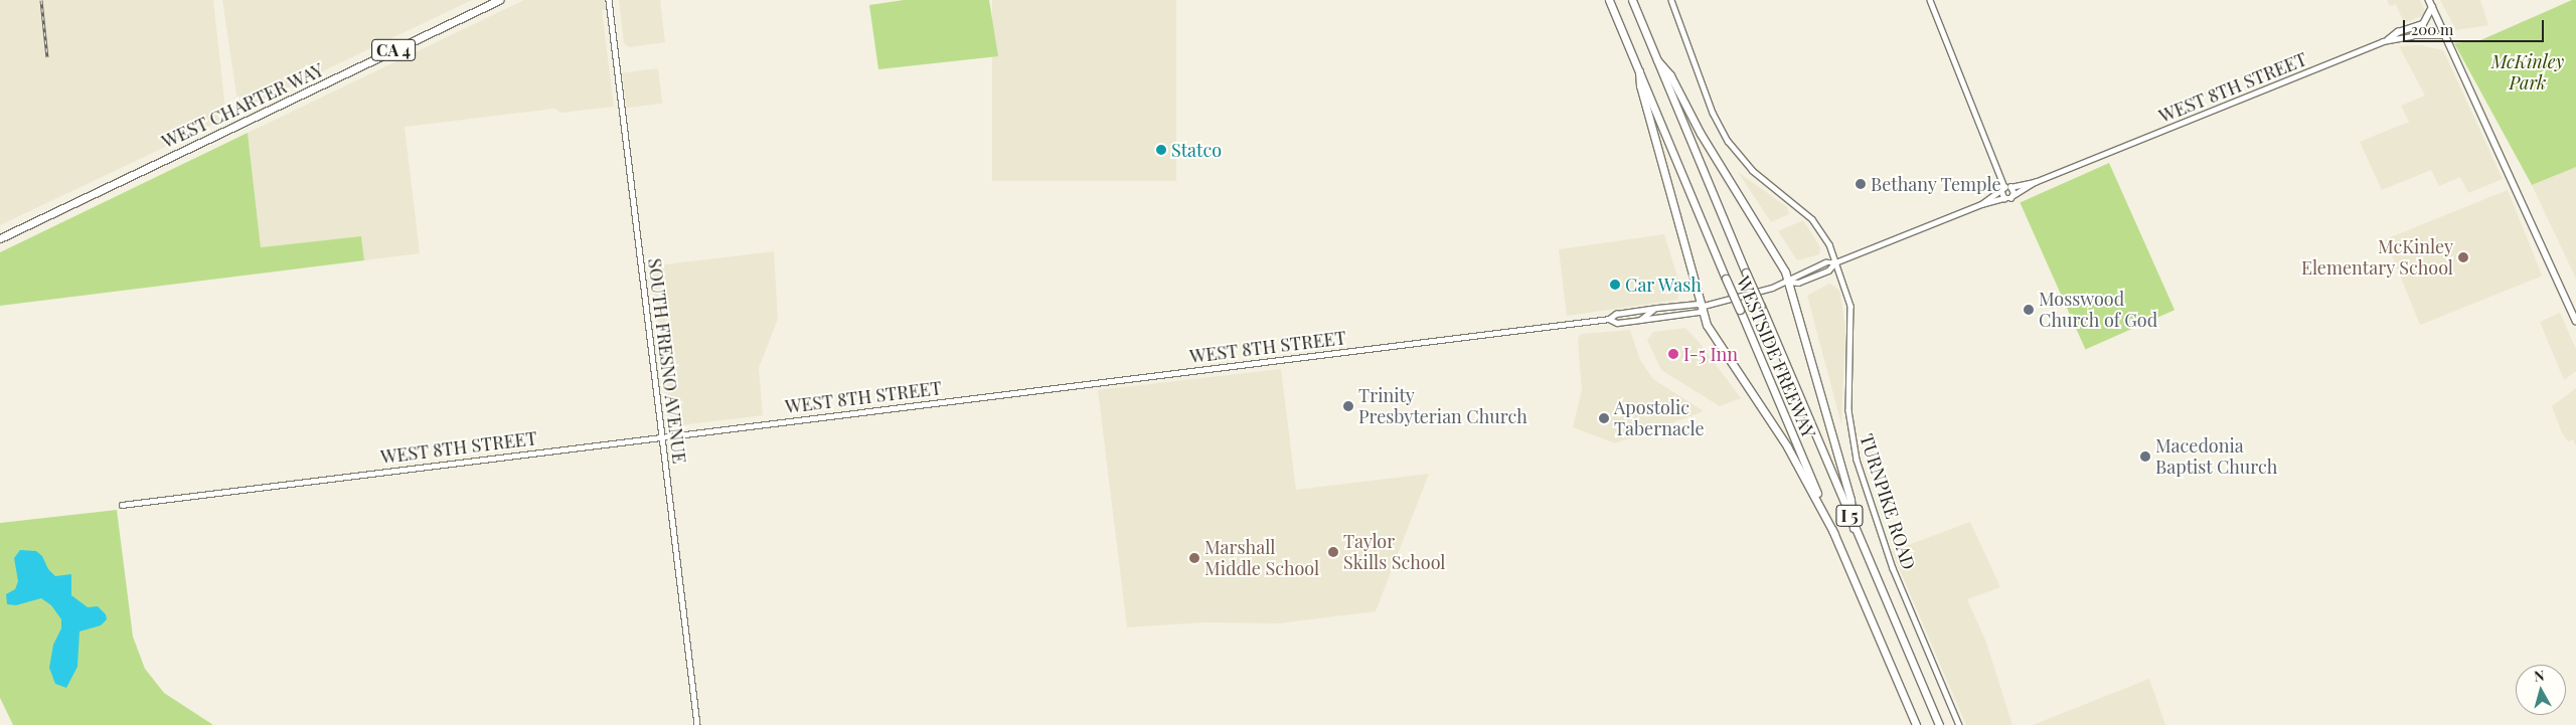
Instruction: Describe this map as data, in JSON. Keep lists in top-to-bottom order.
{
  "streets": {
    "highway": [
      "CA 4",
      "WEST CHARTER WAY",
      "WESTSIDE FREEWAY",
      "I 5"
    ],
    "street": ["WEST 8TH STREET", "SOUTH FRESNO AVENUE", "TURNPIKE ROAD"]
  },
  "crossings": [
    ["WEST 8TH STREET", "SOUTH FRESNO AVENUE"],
    ["WEST 8TH STREET", "TURNPIKE ROAD"]
  ],
  "parks": ["McKinley Park"],
  "places": [
    "Statco",
    "Bethany Temple",
    "McKinley Elementary School",
    "Car Wash",
    "Mosswood Church of God",
    "I-5 Inn",
    "Trinity Presbyterian Church",
    "Apostolic Tabernacle",
    "Macedonia Baptist Church",
    "Taylor Skills School",
    "Marshall Middle School"
  ],
  "scale_bar": "200 m",
  "north": "top"
}
